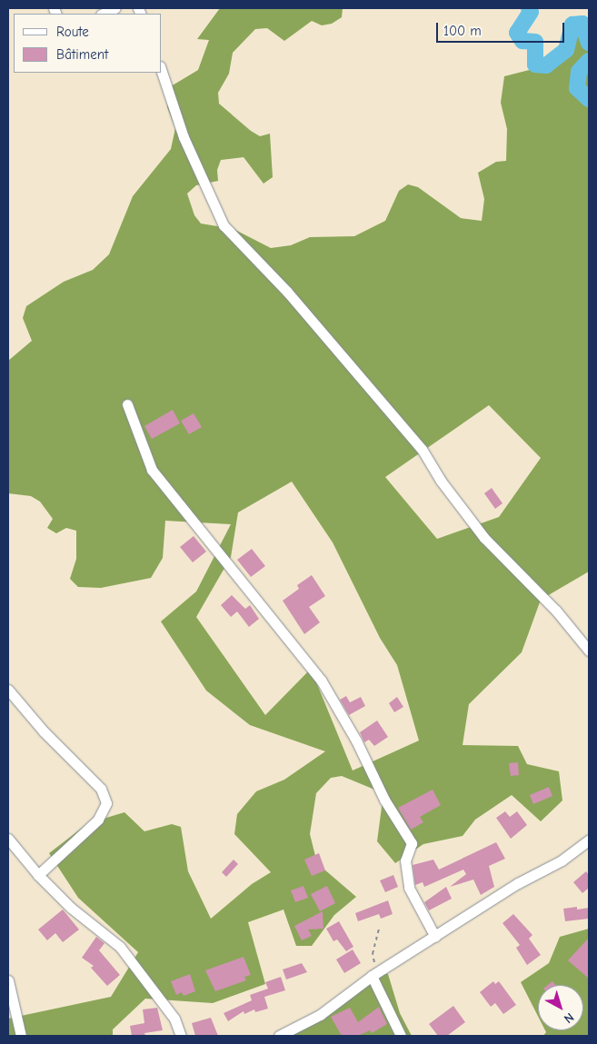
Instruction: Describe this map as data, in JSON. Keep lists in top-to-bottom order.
{
  "legend": ["Route", "Bâtiment"],
  "scale_bar": "100 m",
  "north": "bottom right"
}
